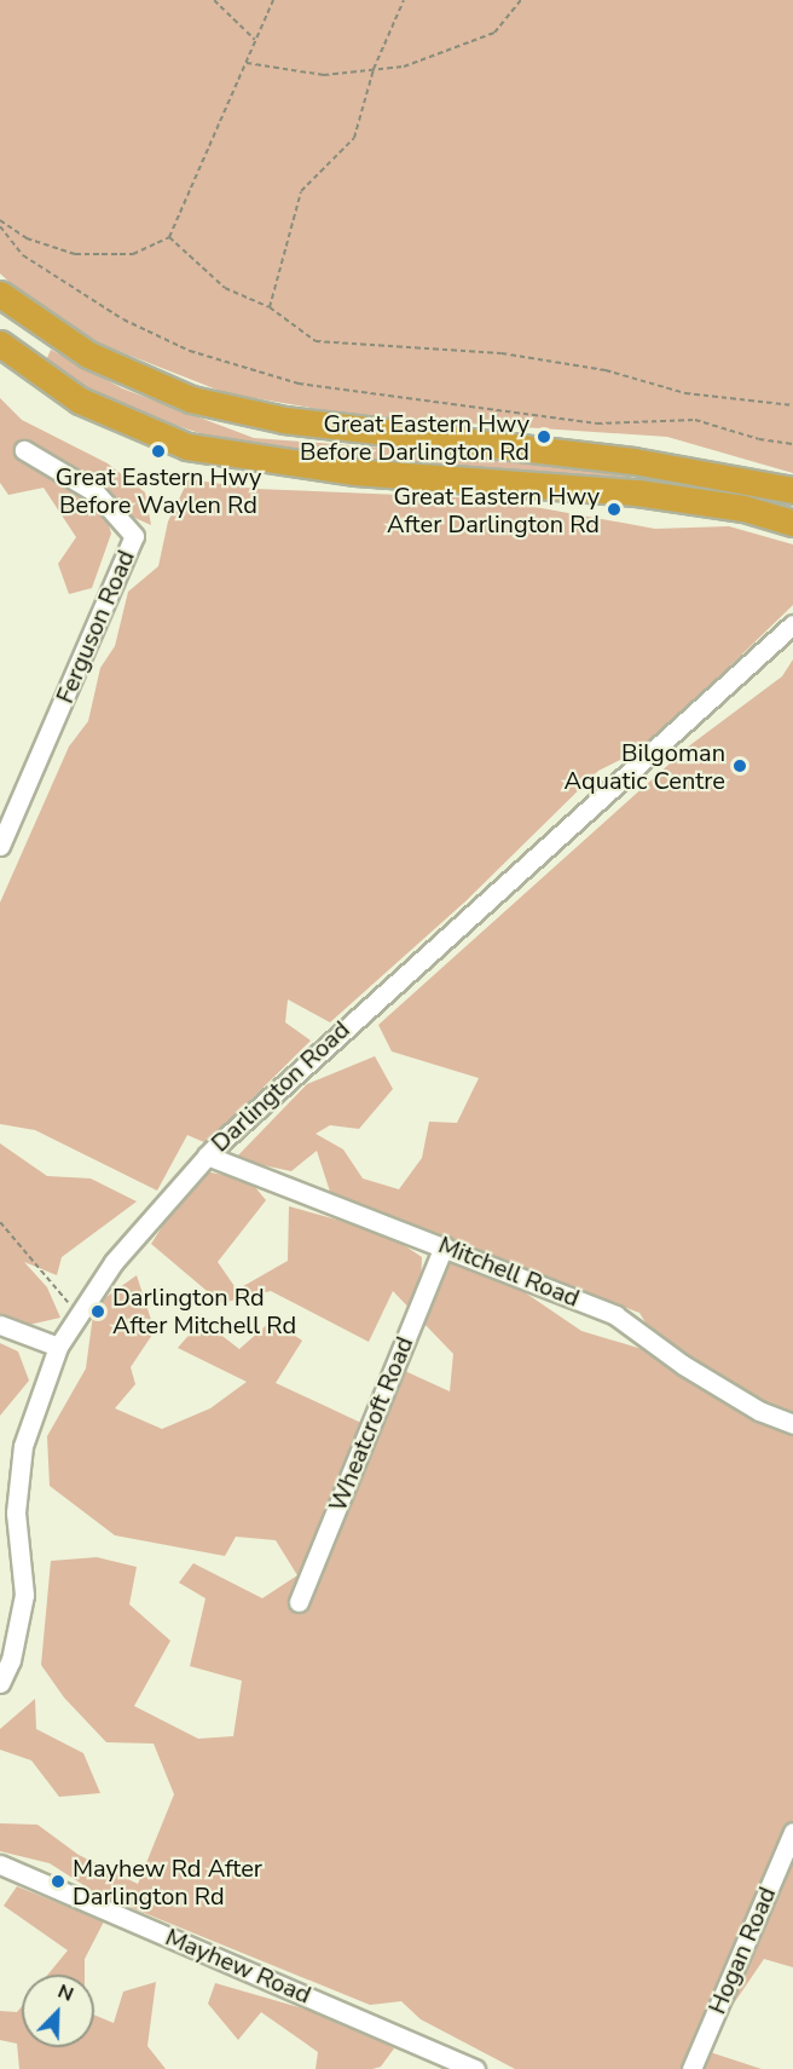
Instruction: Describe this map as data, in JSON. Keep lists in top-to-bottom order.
{
  "streets": {
    "street": [
      "Ferguson Road",
      "Darlington Road",
      "Mitchell Road",
      "Wheatcroft Road",
      "Hogan Road",
      "Mayhew Road"
    ]
  },
  "crossings": [
    ["Darlington Road", "Mitchell Road"],
    ["Mitchell Road", "Wheatcroft Road"]
  ],
  "places": [
    "Great Eastern Hwy Before Darlington Rd",
    "Great Eastern Hwy Before Waylen Rd",
    "Great Eastern Hwy After Darlington Rd",
    "Bilgoman Aquatic Centre",
    "Darlington Rd After Mitchell Rd",
    "Mayhew Rd After Darlington Rd"
  ],
  "north": "top right"
}
